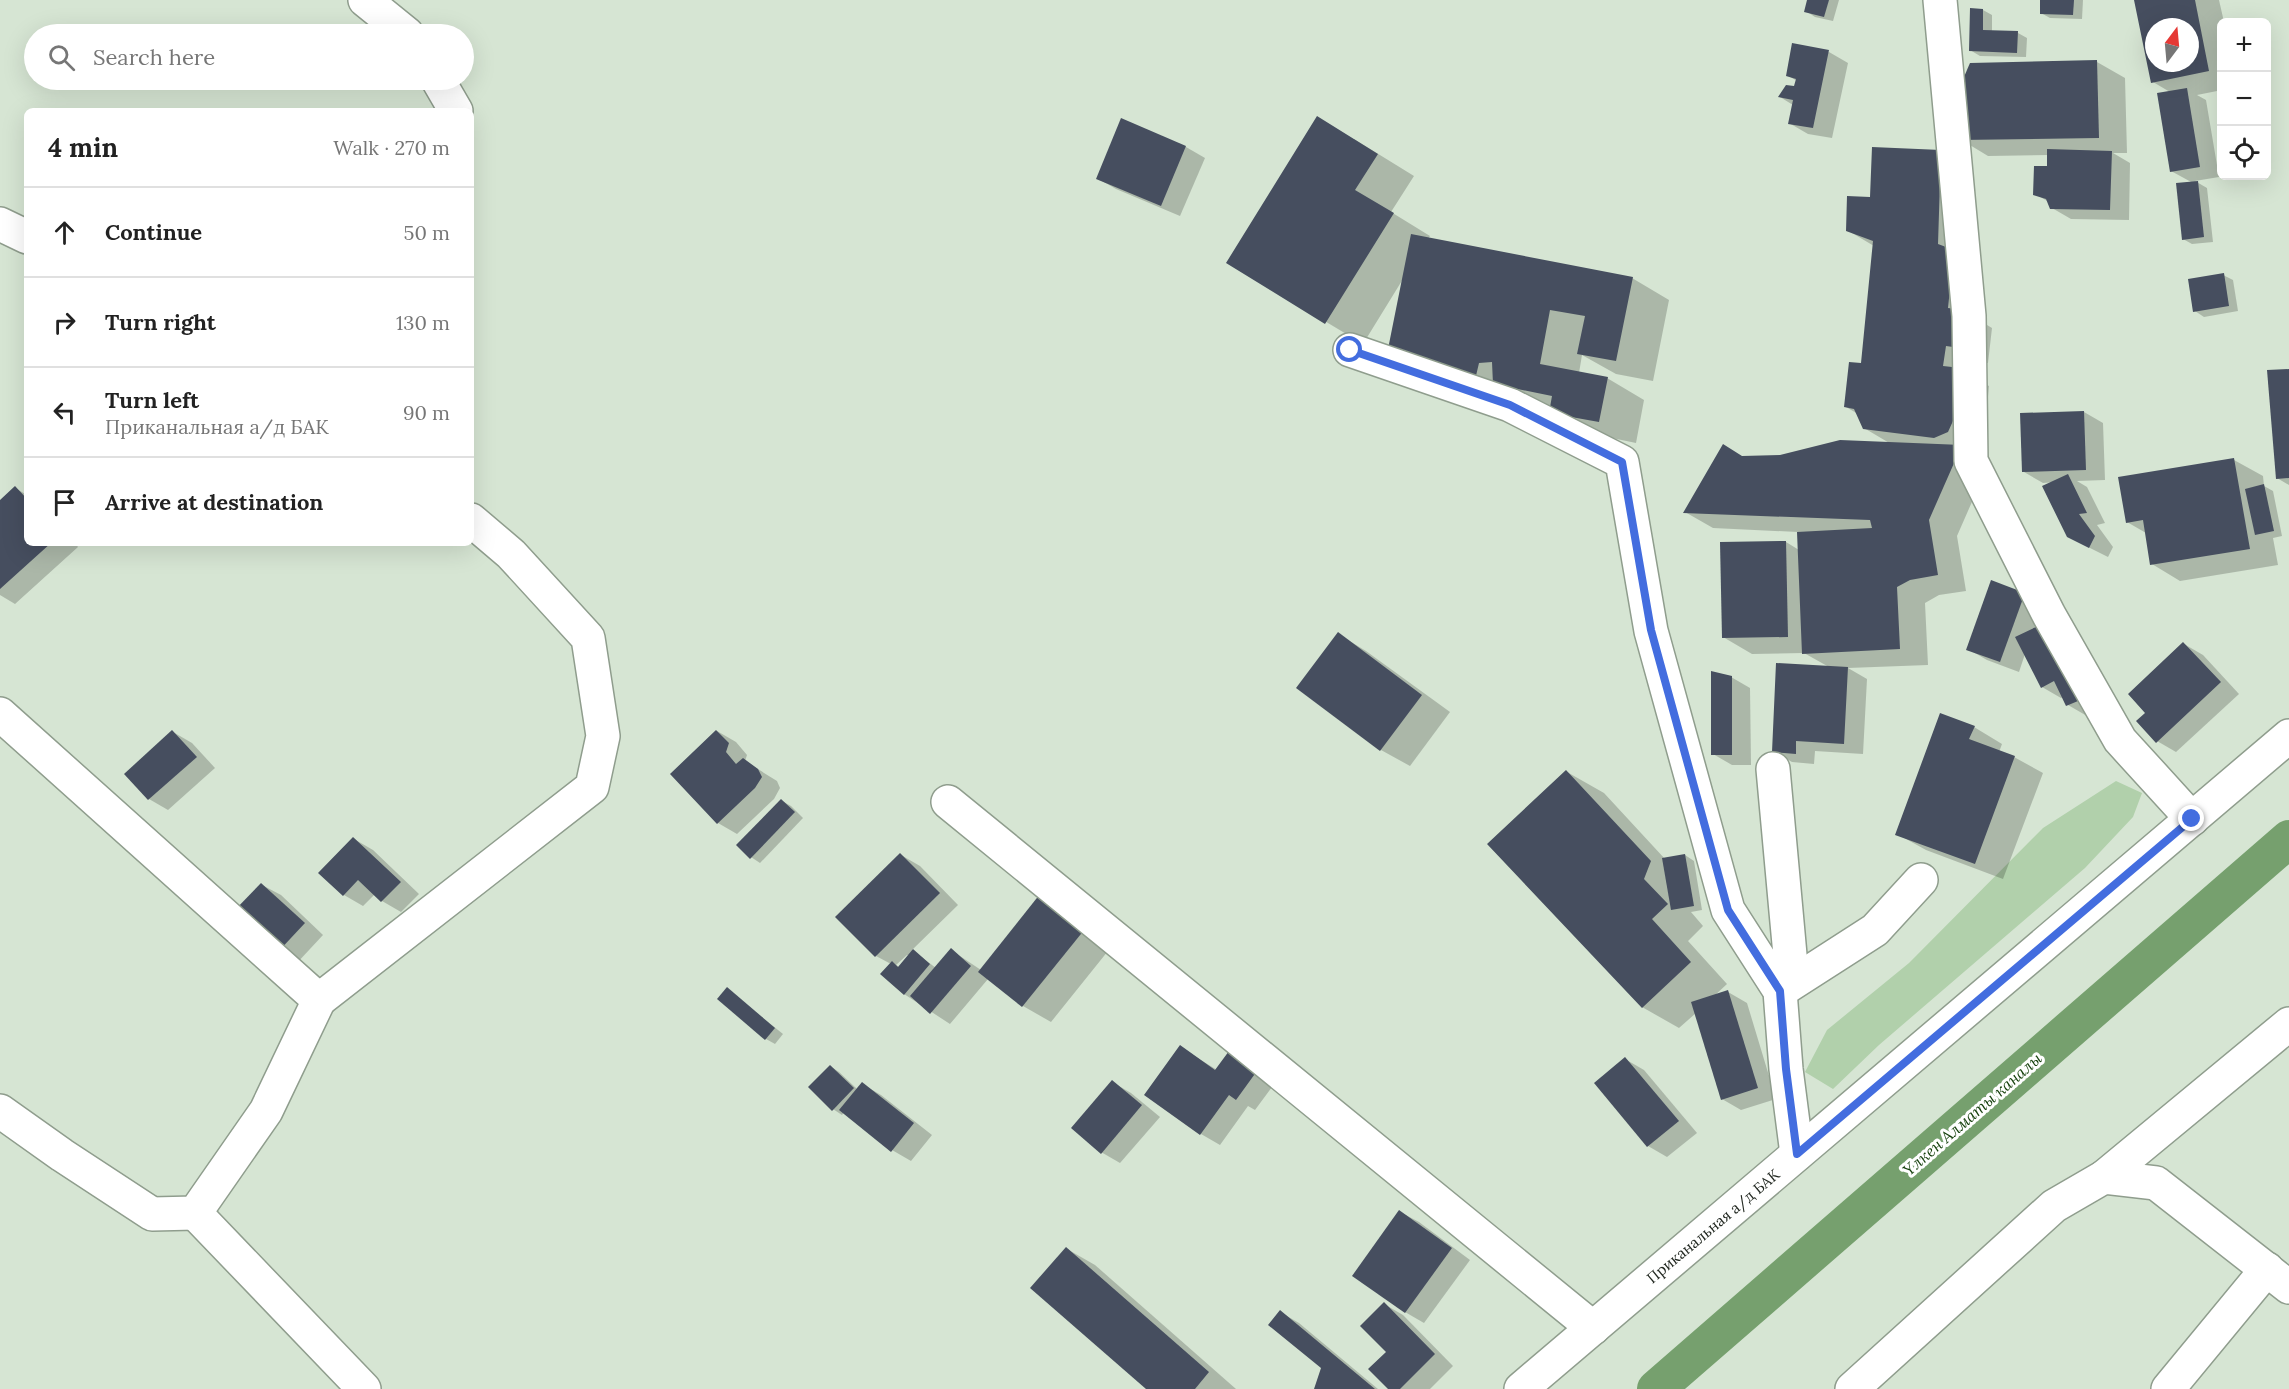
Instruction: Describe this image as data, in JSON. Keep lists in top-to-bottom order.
{
  "streets": {
    "street": ["Приканальная а/д БАК"]
  },
  "water": ["Үлкен Алматы каналы"],
  "north": "top",
  "page": {
    "map_buttons": ["+", "−"],
    "search": "Search here",
    "heading": ["4 min", "Walk · 270 m"],
    "list": [
      ["Continue", "50 m"],
      ["Turn right", "130 m"],
      ["Turn left", "Приканальная а/д БАК", "90 m"],
      "Arrive at destination"
    ]
  }
}
